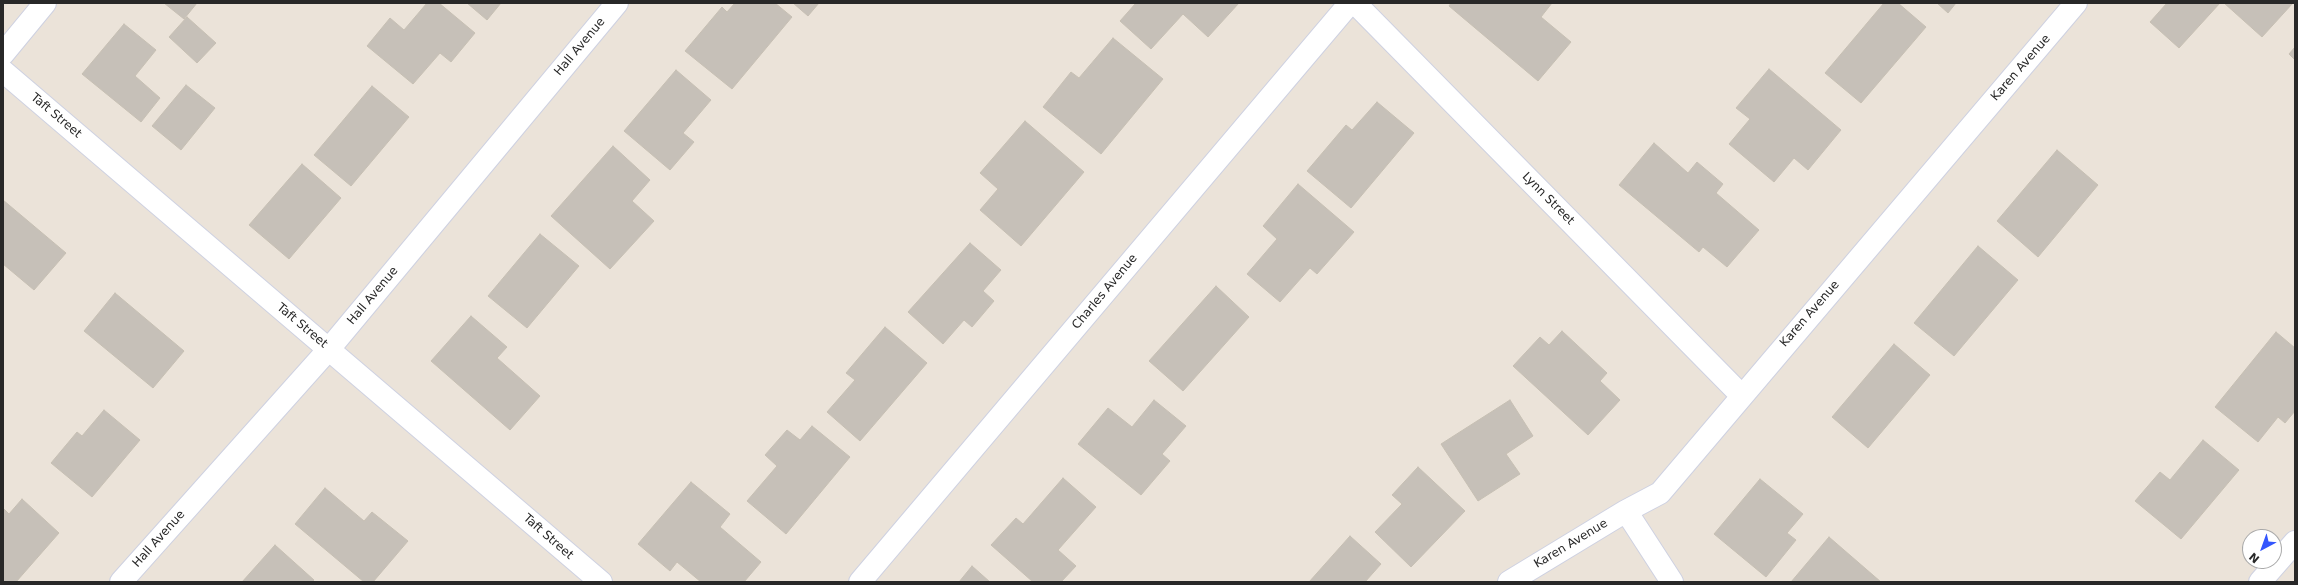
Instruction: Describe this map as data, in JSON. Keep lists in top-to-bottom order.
{
  "streets": {
    "street": [
      "Hall Avenue",
      "Karen Avenue",
      "Taft Street",
      "Lynn Street",
      "Charles Avenue"
    ]
  },
  "crossings": [
    ["Hall Avenue", "Taft Street"],
    ["Karen Avenue", "Lynn Street"]
  ],
  "north": "bottom left"
}
